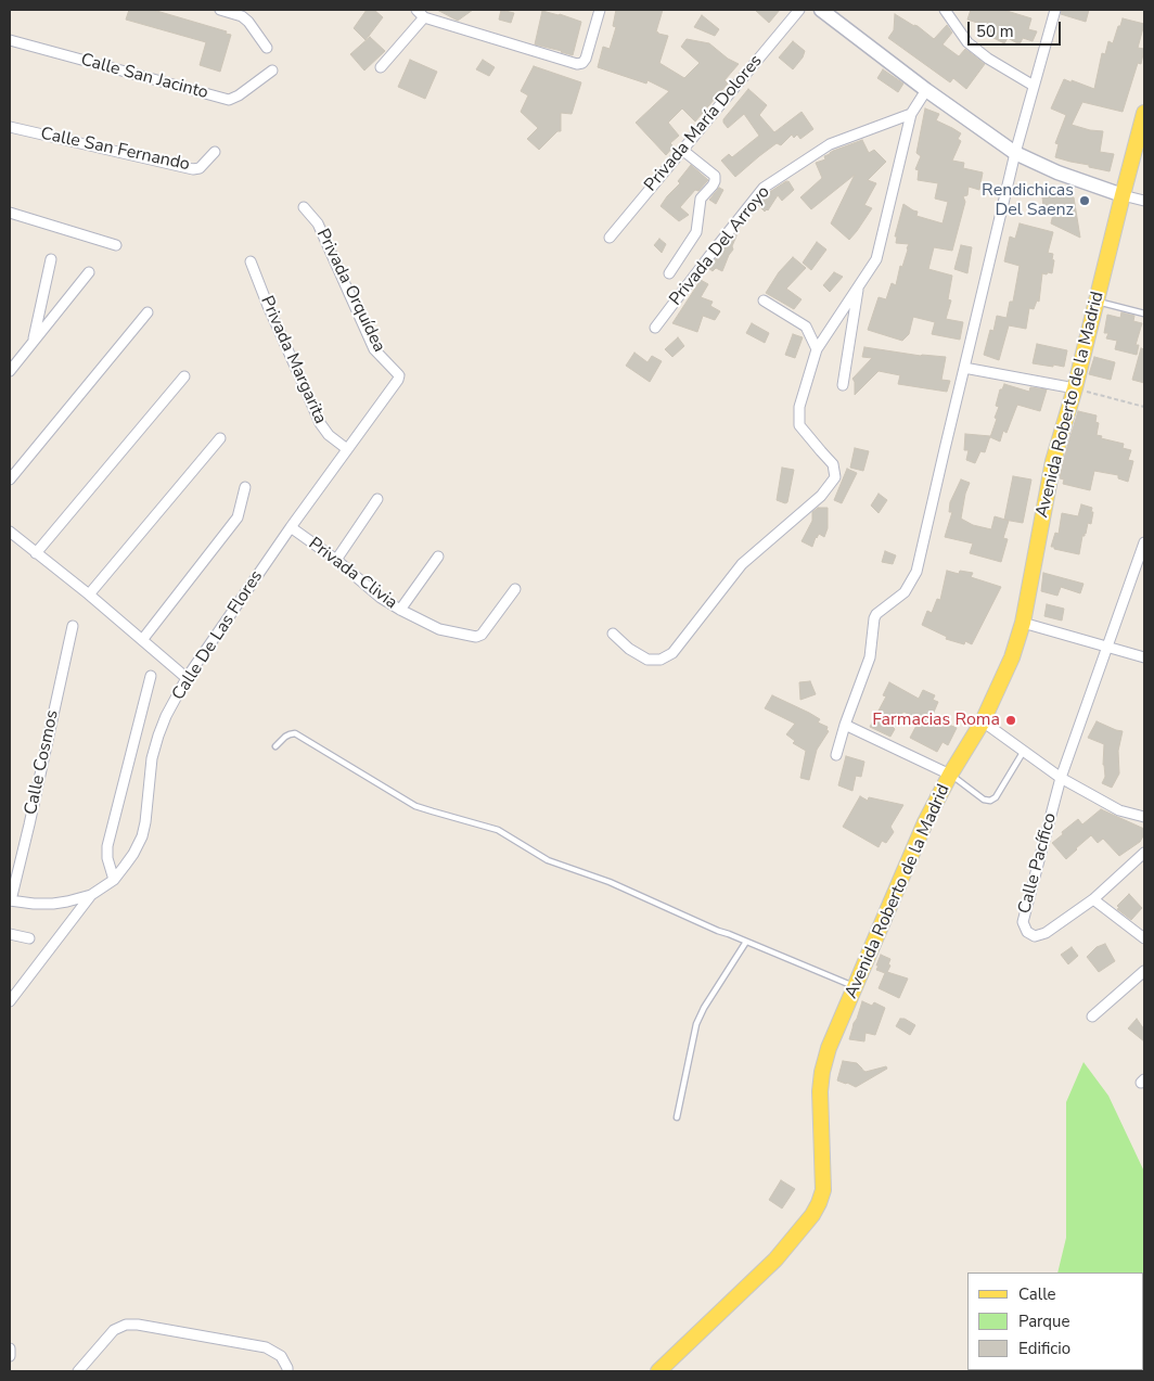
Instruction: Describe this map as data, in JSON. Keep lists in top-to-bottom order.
{
  "streets": {
    "main road": ["Avenida Roberto de la Madrid"],
    "street": [
      "Calle San Jacinto",
      "Privada María Dolores",
      "Calle San Fernando",
      "Privada Del Arroyo",
      "Privada Orquídea",
      "Privada Margarita",
      "Privada Clivia",
      "Calle De Las Flores",
      "Calle Cosmos",
      "Calle Pacífico"
    ]
  },
  "crossings": [
    ["Privada Orquídea", "Calle De Las Flores"],
    ["Privada Margarita", "Calle De Las Flores"],
    ["Privada Clivia", "Calle De Las Flores"],
    ["Calle De Las Flores", "Calle Cosmos"]
  ],
  "places": ["Rendichicas Del Saenz", "Farmacias Roma"],
  "legend": ["Calle", "Parque", "Edificio"],
  "scale_bar": "50 m"
}
